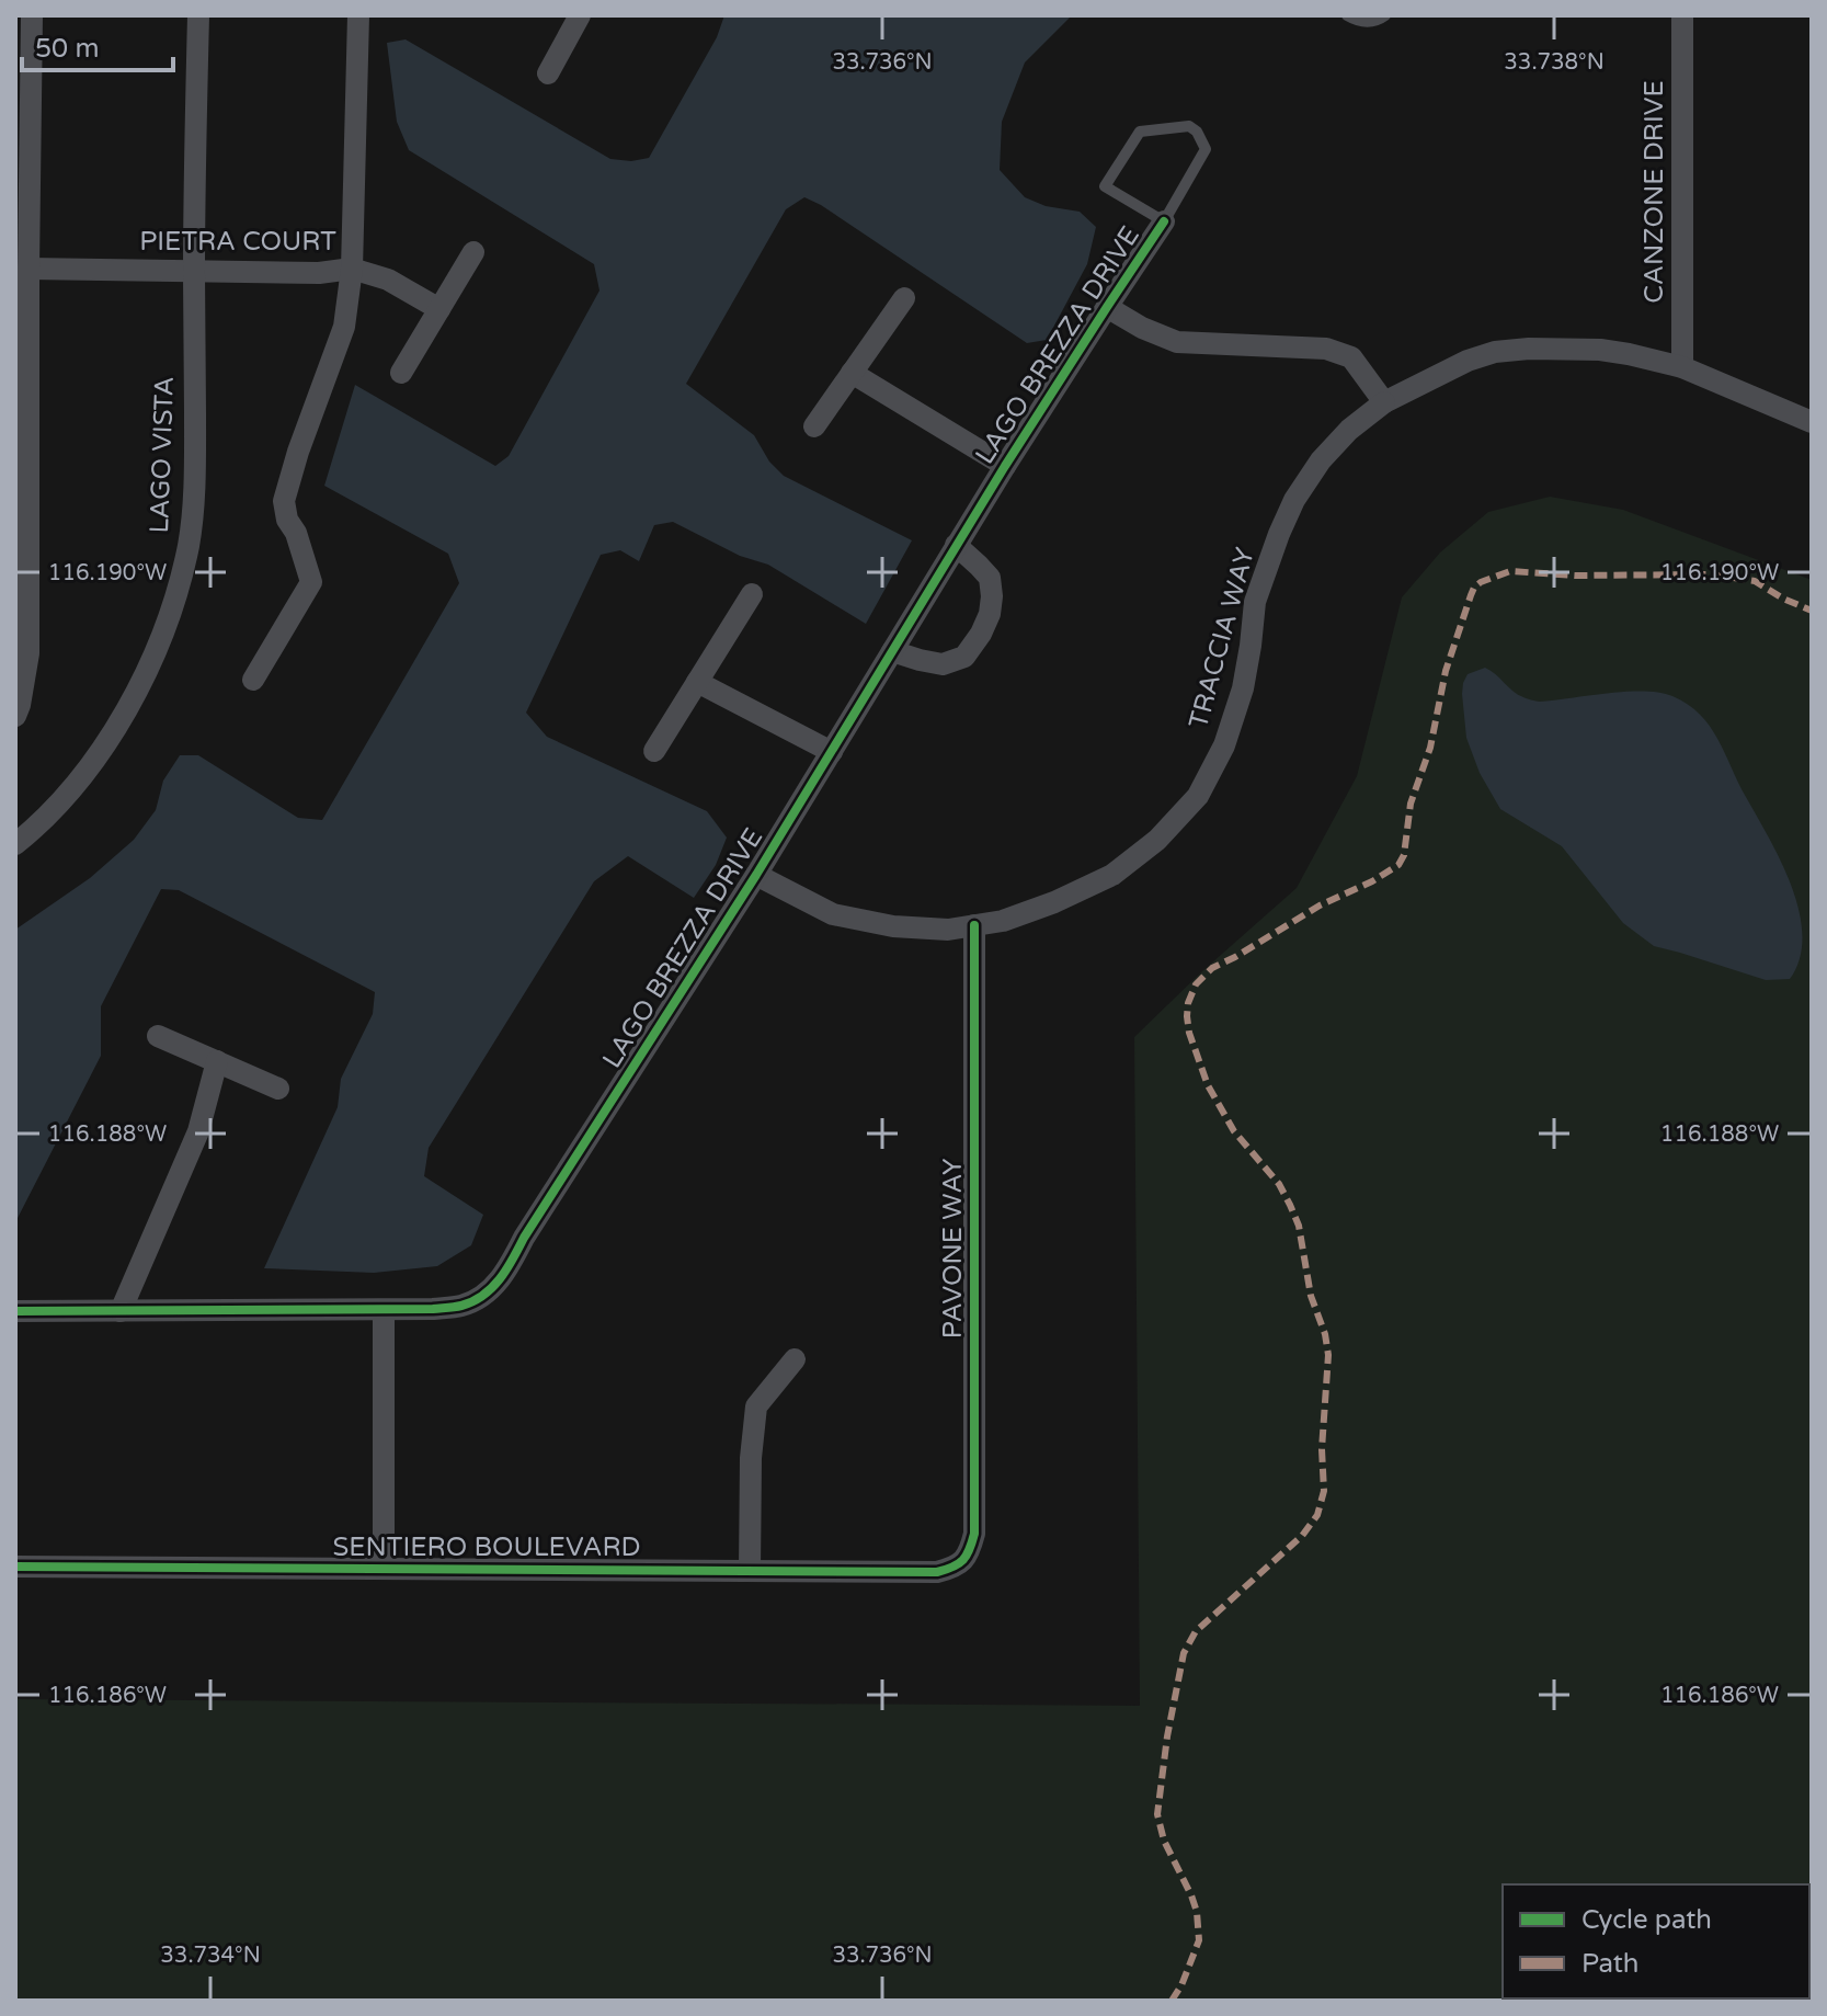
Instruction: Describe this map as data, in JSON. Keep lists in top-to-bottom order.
{
  "streets": {
    "street": [
      "CANZONE DRIVE",
      "PIETRA COURT",
      "LAGO BREZZA DRIVE",
      "LAGO VISTA",
      "TRACCIA WAY",
      "PAVONE WAY",
      "SENTIERO BOULEVARD"
    ]
  },
  "crossings": [
    ["CANZONE DRIVE", "TRACCIA WAY"],
    ["PIETRA COURT", "LAGO VISTA"],
    ["LAGO BREZZA DRIVE", "TRACCIA WAY"],
    ["TRACCIA WAY", "PAVONE WAY"],
    ["PAVONE WAY", "SENTIERO BOULEVARD"]
  ],
  "legend": ["Cycle path", "Path"],
  "scale_bar": "50 m",
  "coordinates": [
    "33.736°N",
    "33.738°N",
    "116.190°W",
    "116.188°W",
    "116.186°W",
    "33.734°N"
  ]
}
